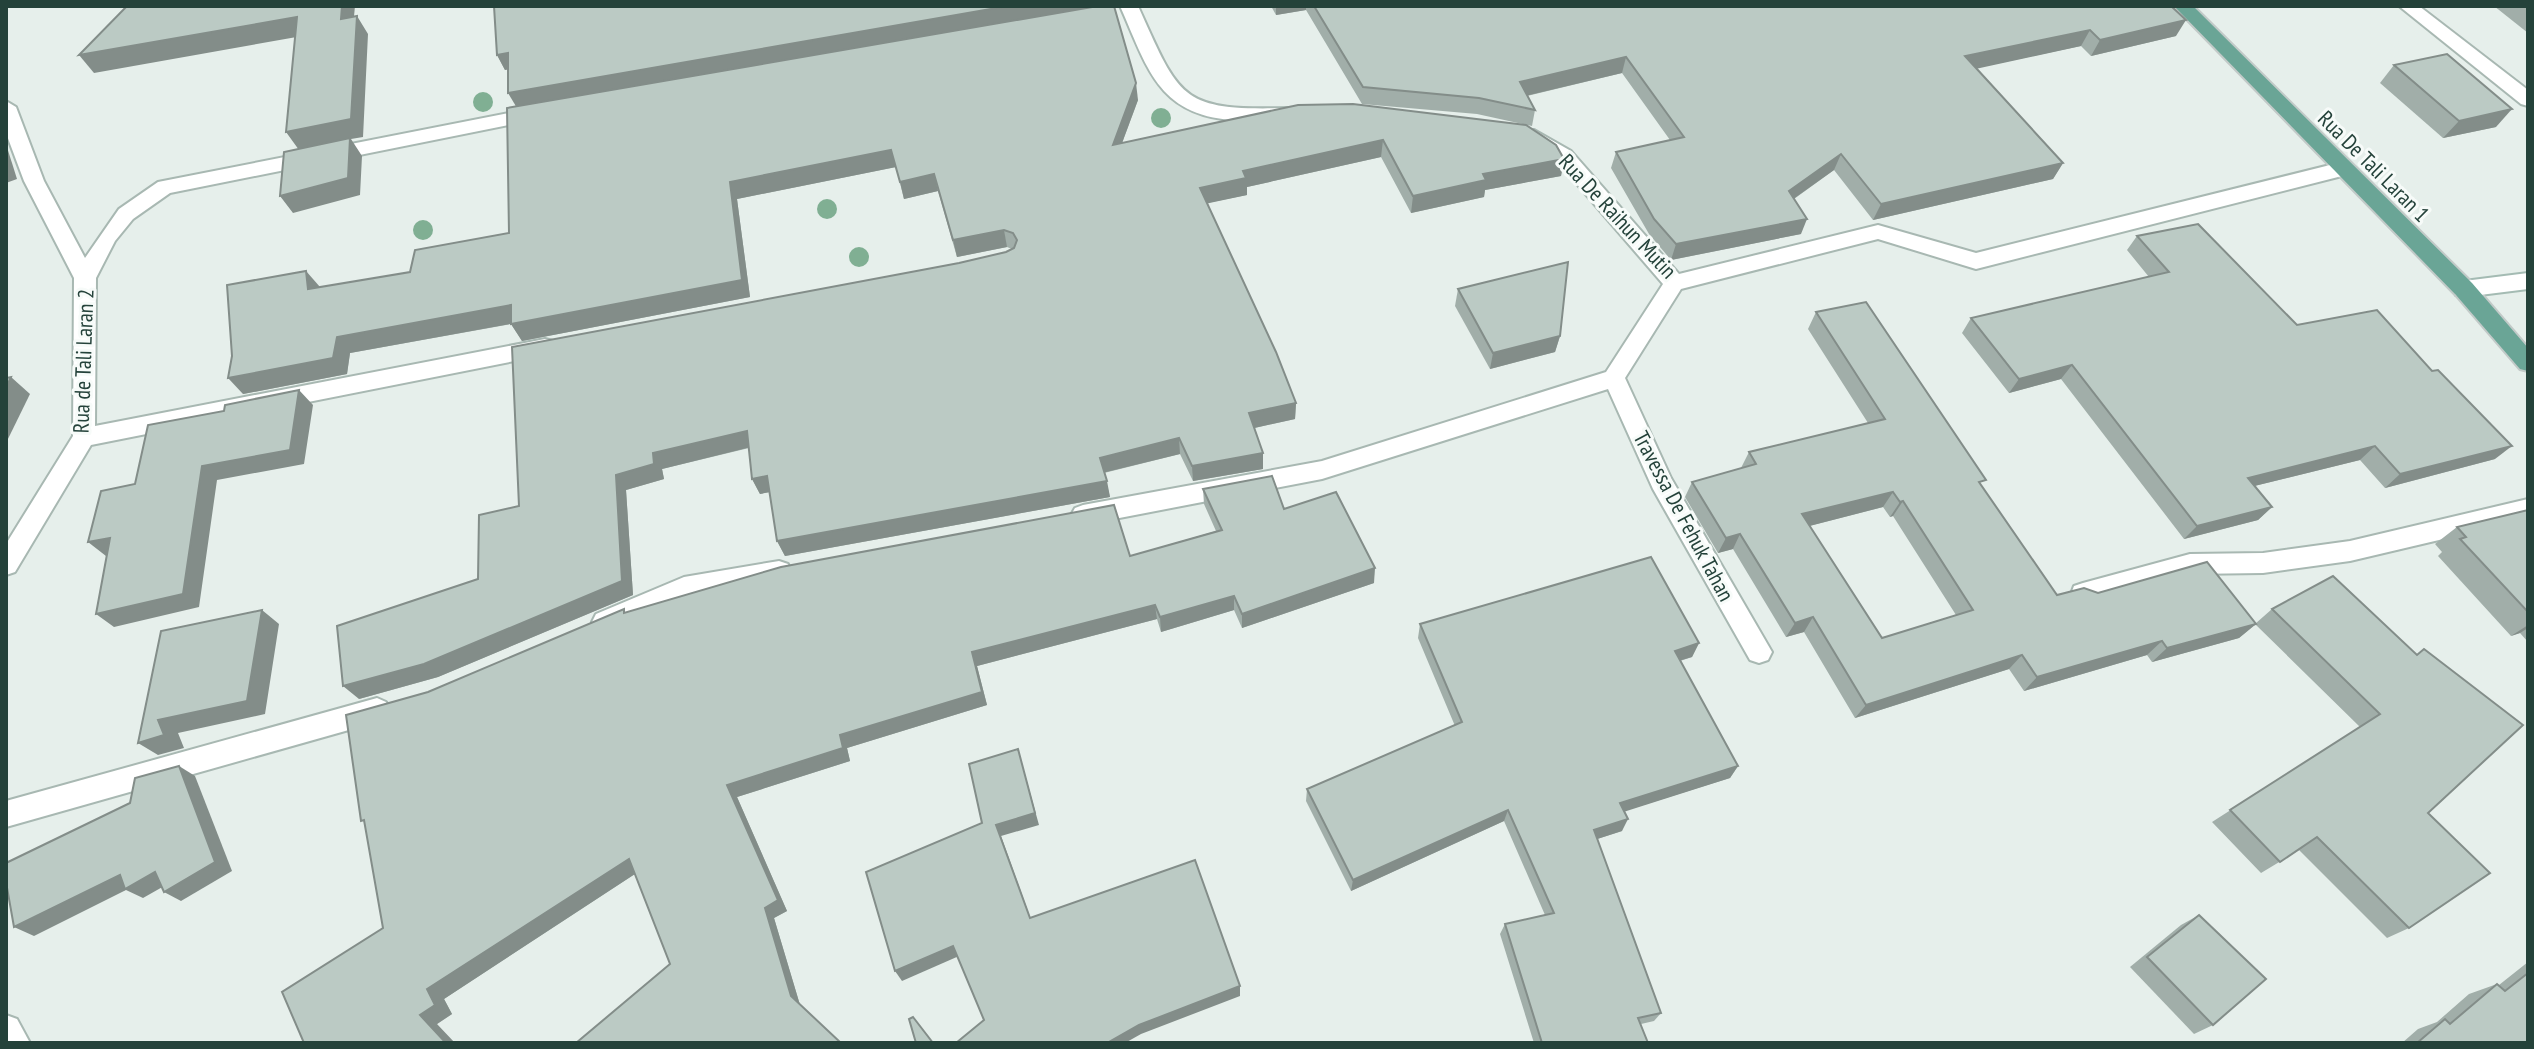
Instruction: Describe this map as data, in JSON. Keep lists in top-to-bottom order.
{
  "streets": {
    "main road": ["Rua De Tali Laran 1"],
    "street": ["Rua De Raihun Mutin", "Rua de Tali Laran 2", "Travessa De Fehuk Tahan"]
  },
  "crossings": [
    ["Rua De Tali Laran 1", "Rua De Raihun Mutin"]
  ]
}
